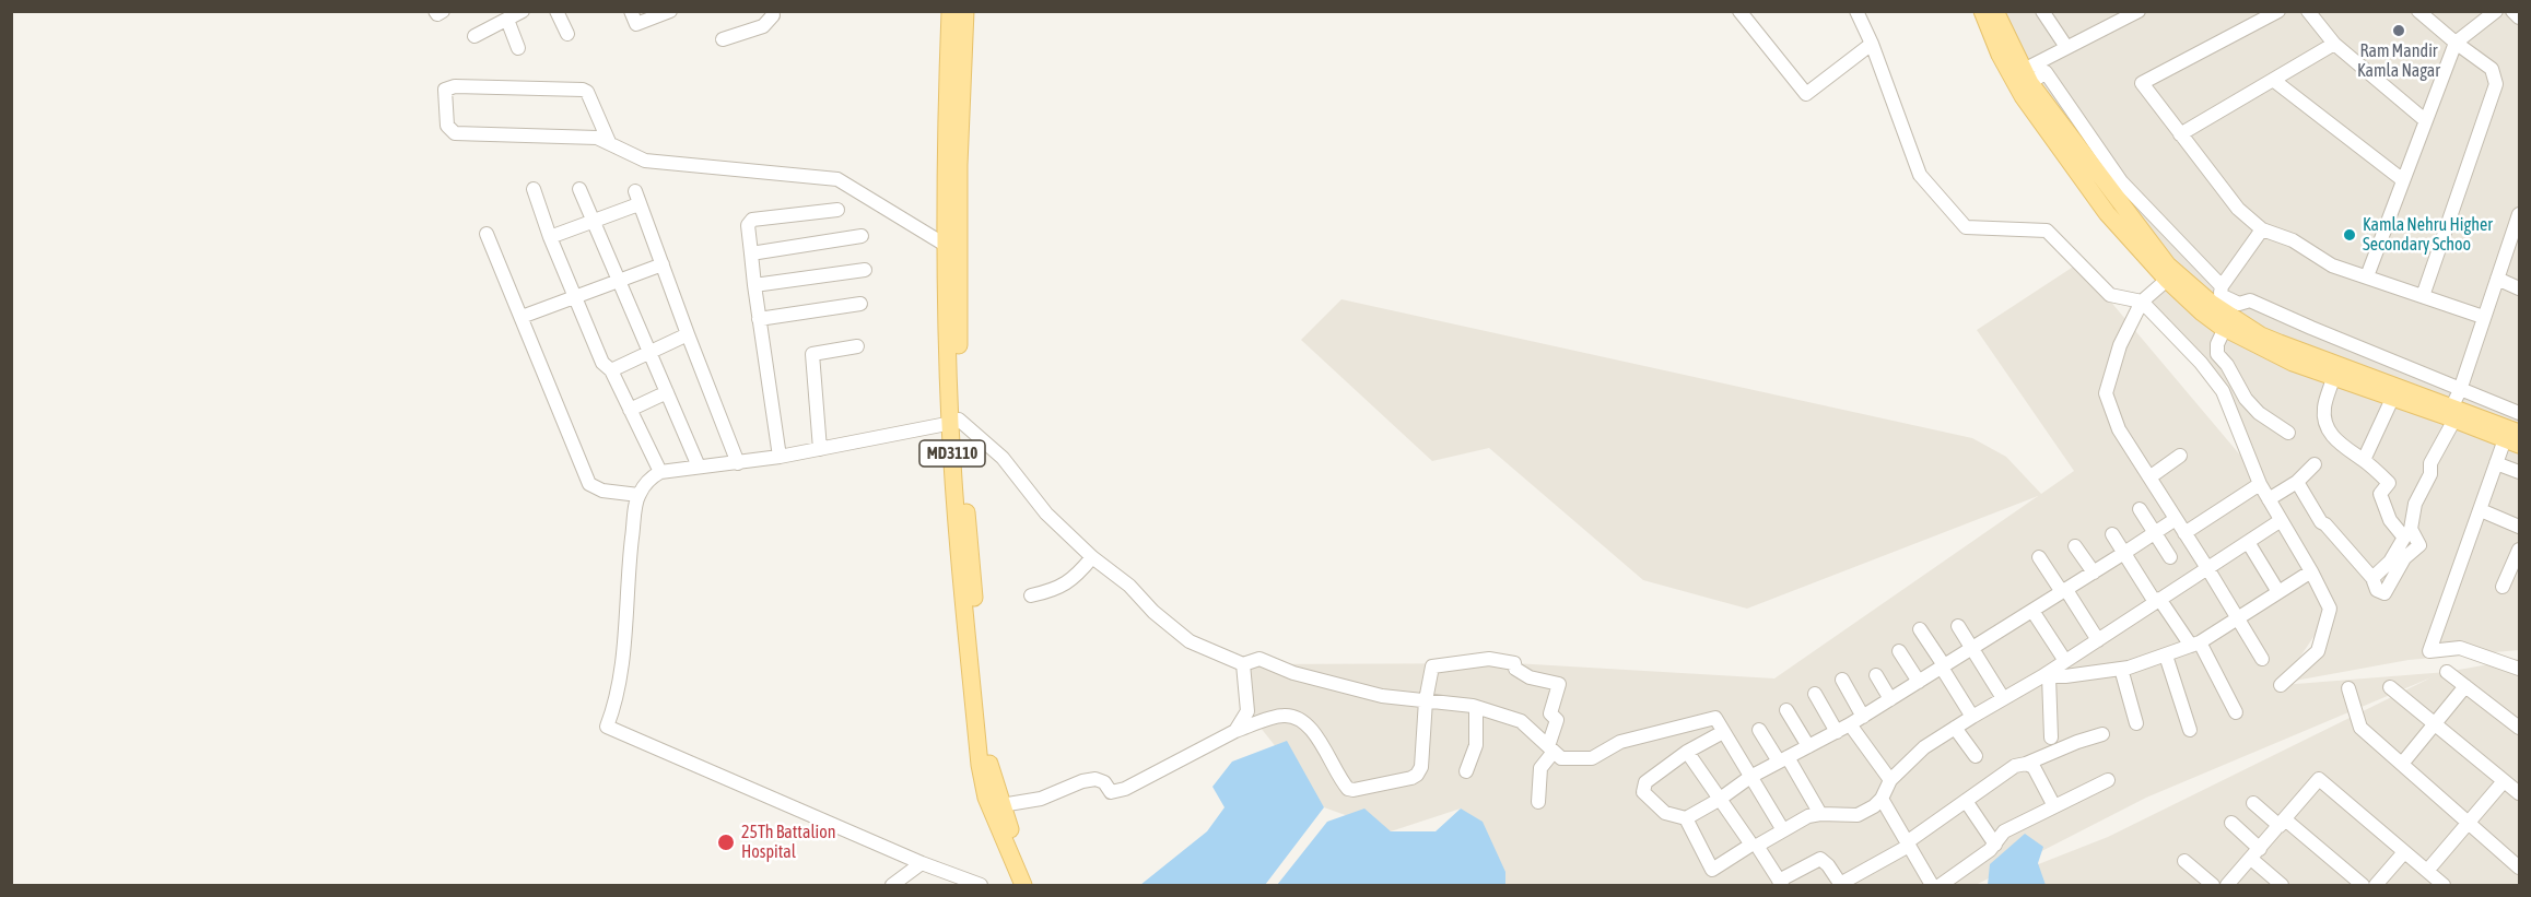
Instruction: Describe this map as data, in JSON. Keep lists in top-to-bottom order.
{
  "streets": {
    "main road": ["MD3110"]
  },
  "places": ["Ram Mandir Kamla Nagar", "Kamla Nehru Higher Secondary Schoo", "25Th Battalion Hospital"]
}
